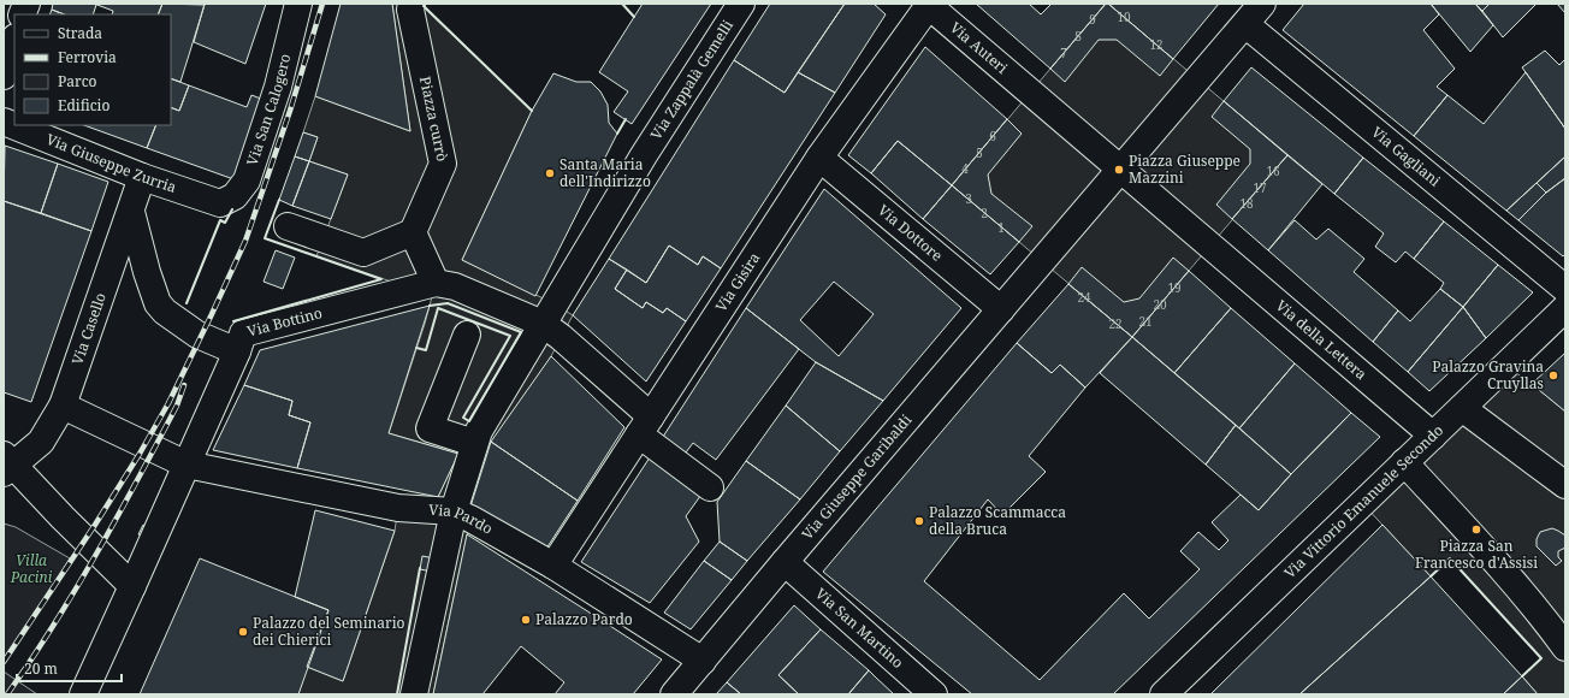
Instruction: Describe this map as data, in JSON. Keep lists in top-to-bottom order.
{
  "streets": {
    "street": [
      "Via Auteri",
      "Via Zappalà Gemelli",
      "Via San Calogero",
      "Piazza currò",
      "Via Gagliani",
      "Via Giuseppe Zurria",
      "Via Dottore",
      "Via Gisira",
      "Via Bottino",
      "Via Casello",
      "Via della Lettera",
      "Via Giuseppe Garibaldi",
      "Via Vittorio Emanuele Secondo",
      "Via Pardo",
      "Via San Martino"
    ]
  },
  "crossings": [
    ["Via Auteri", "Via Gisira"],
    ["Via Auteri", "Via della Lettera"],
    ["Via Auteri", "Via Giuseppe Garibaldi"],
    ["Via Zappalà Gemelli", "Via Pardo"],
    ["Via San Calogero", "Via Giuseppe Zurria"],
    ["Via Gagliani", "Via Giuseppe Garibaldi"],
    ["Via Giuseppe Zurria", "Via Casello"],
    ["Via Dottore", "Via Gisira"],
    ["Via Dottore", "Via Giuseppe Garibaldi"],
    ["Via Gisira", "Via Pardo"],
    ["Via Bottino", "Via Pardo"],
    ["Via Casello", "Via Pardo"],
    ["Via della Lettera", "Via Giuseppe Garibaldi"],
    ["Via della Lettera", "Via Vittorio Emanuele Secondo"],
    ["Via Giuseppe Garibaldi", "Via Pardo"],
    ["Via Giuseppe Garibaldi", "Via San Martino"]
  ],
  "parks": ["Villa Pacini"],
  "places": [
    "Piazza Giuseppe Mazzini",
    "Santa Maria dell'Indirizzo",
    "Palazzo Gravina Cruyllas",
    "Palazzo Scammacca della Bruca",
    "Piazza San Francesco d'Assisi",
    "Palazzo Pardo",
    "Palazzo del Seminario dei Chierici"
  ],
  "house_numbers": [
    "10",
    "9",
    "8",
    "12",
    "7",
    "6",
    "5",
    "4",
    "16",
    "17",
    "3",
    "18",
    "2",
    "1",
    "19",
    "24",
    "20",
    "21",
    "22"
  ],
  "legend": [
    "Strada",
    "Ferrovia",
    "Parco",
    "Edificio"
  ],
  "scale_bar": "20 m"
}
